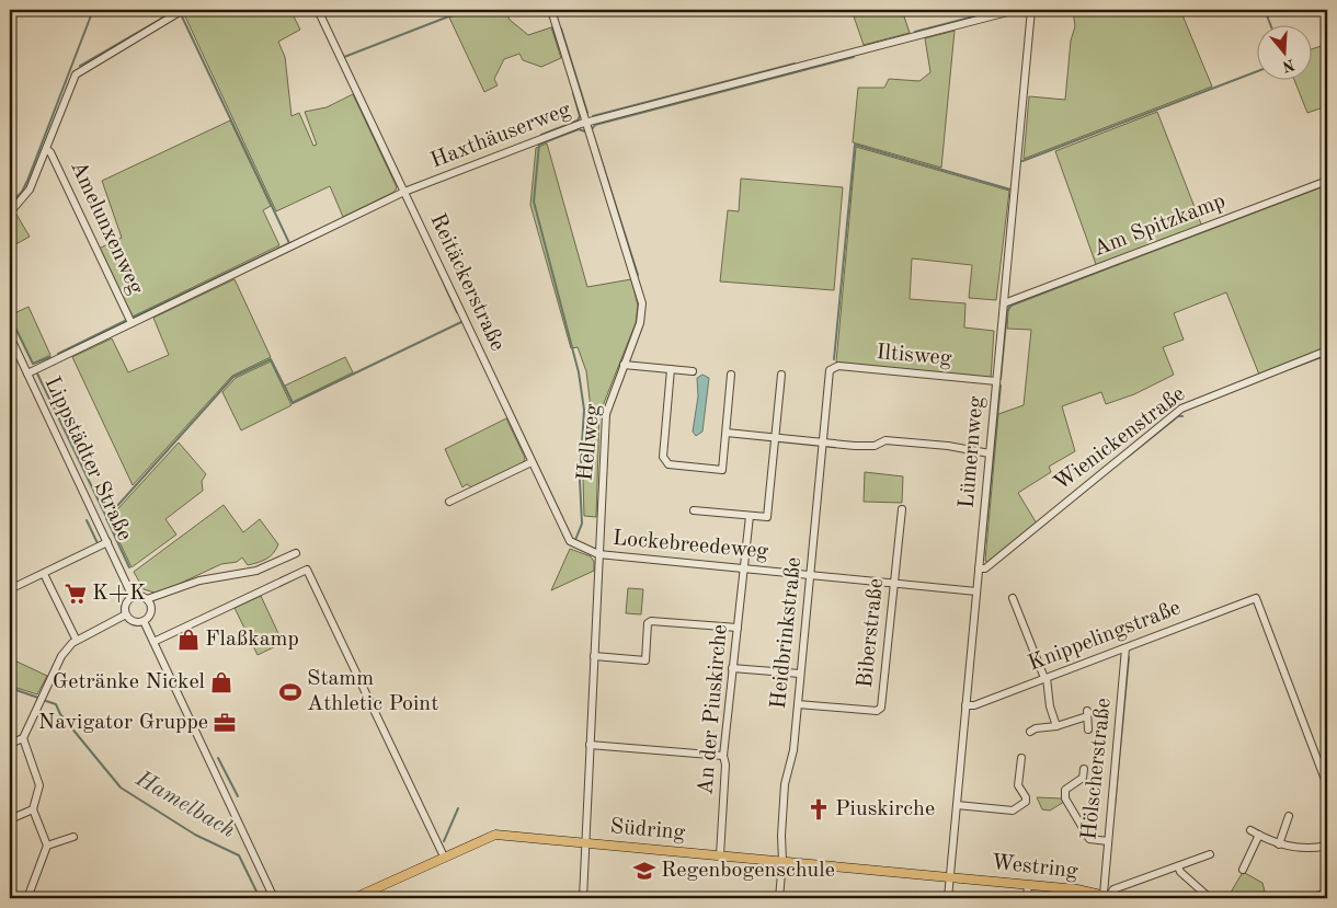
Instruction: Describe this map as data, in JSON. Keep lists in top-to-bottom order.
{
  "streets": {
    "main road": ["Südring", "Westring"],
    "street": [
      "Haxthäuserweg",
      "Am Spitzkamp",
      "Amelunxenweg",
      "Reitäckerstraße",
      "Iltisweg",
      "Wienickenstraße",
      "Hellweg",
      "Lümernweg",
      "Lippstädter Straße",
      "Lockebreedeweg",
      "Heidbrinkstraße",
      "Biberstraße",
      "Knippelingstraße",
      "An der Piuskirche",
      "Hölscherstraße"
    ]
  },
  "crossings": [
    ["Haxthäuserweg", "Amelunxenweg"],
    ["Haxthäuserweg", "Reitäckerstraße"],
    ["Haxthäuserweg", "Hellweg"],
    ["Haxthäuserweg", "Lippstädter Straße"],
    ["Am Spitzkamp", "Lümernweg"],
    ["Reitäckerstraße", "Hellweg"],
    ["Reitäckerstraße", "Lockebreedeweg"],
    ["Iltisweg", "Lümernweg"],
    ["Iltisweg", "Heidbrinkstraße"],
    ["Wienickenstraße", "Lümernweg"],
    ["Hellweg", "Lockebreedeweg"],
    ["Hellweg", "Südring"],
    ["Lümernweg", "Lockebreedeweg"],
    ["Lümernweg", "Knippelingstraße"],
    ["Lümernweg", "Südring"],
    ["Lümernweg", "Westring"],
    ["Lockebreedeweg", "Heidbrinkstraße"],
    ["Lockebreedeweg", "Biberstraße"],
    ["Lockebreedeweg", "An der Piuskirche"],
    ["Heidbrinkstraße", "Biberstraße"],
    ["Heidbrinkstraße", "Südring"],
    ["Knippelingstraße", "Hölscherstraße"],
    ["An der Piuskirche", "Südring"],
    ["Hölscherstraße", "Westring"],
    ["Südring", "Westring"]
  ],
  "water": ["Hamelbach"],
  "places": {
    "supermarket": ["K+K"],
    "shop": ["Flaßkamp", "Getränke Nickel"],
    "sports": ["Stamm Athletic Point"],
    "office": ["Navigator Gruppe"],
    "church": ["Piuskirche"],
    "school or university": ["Regenbogenschule"]
  },
  "north": "bottom"
}
